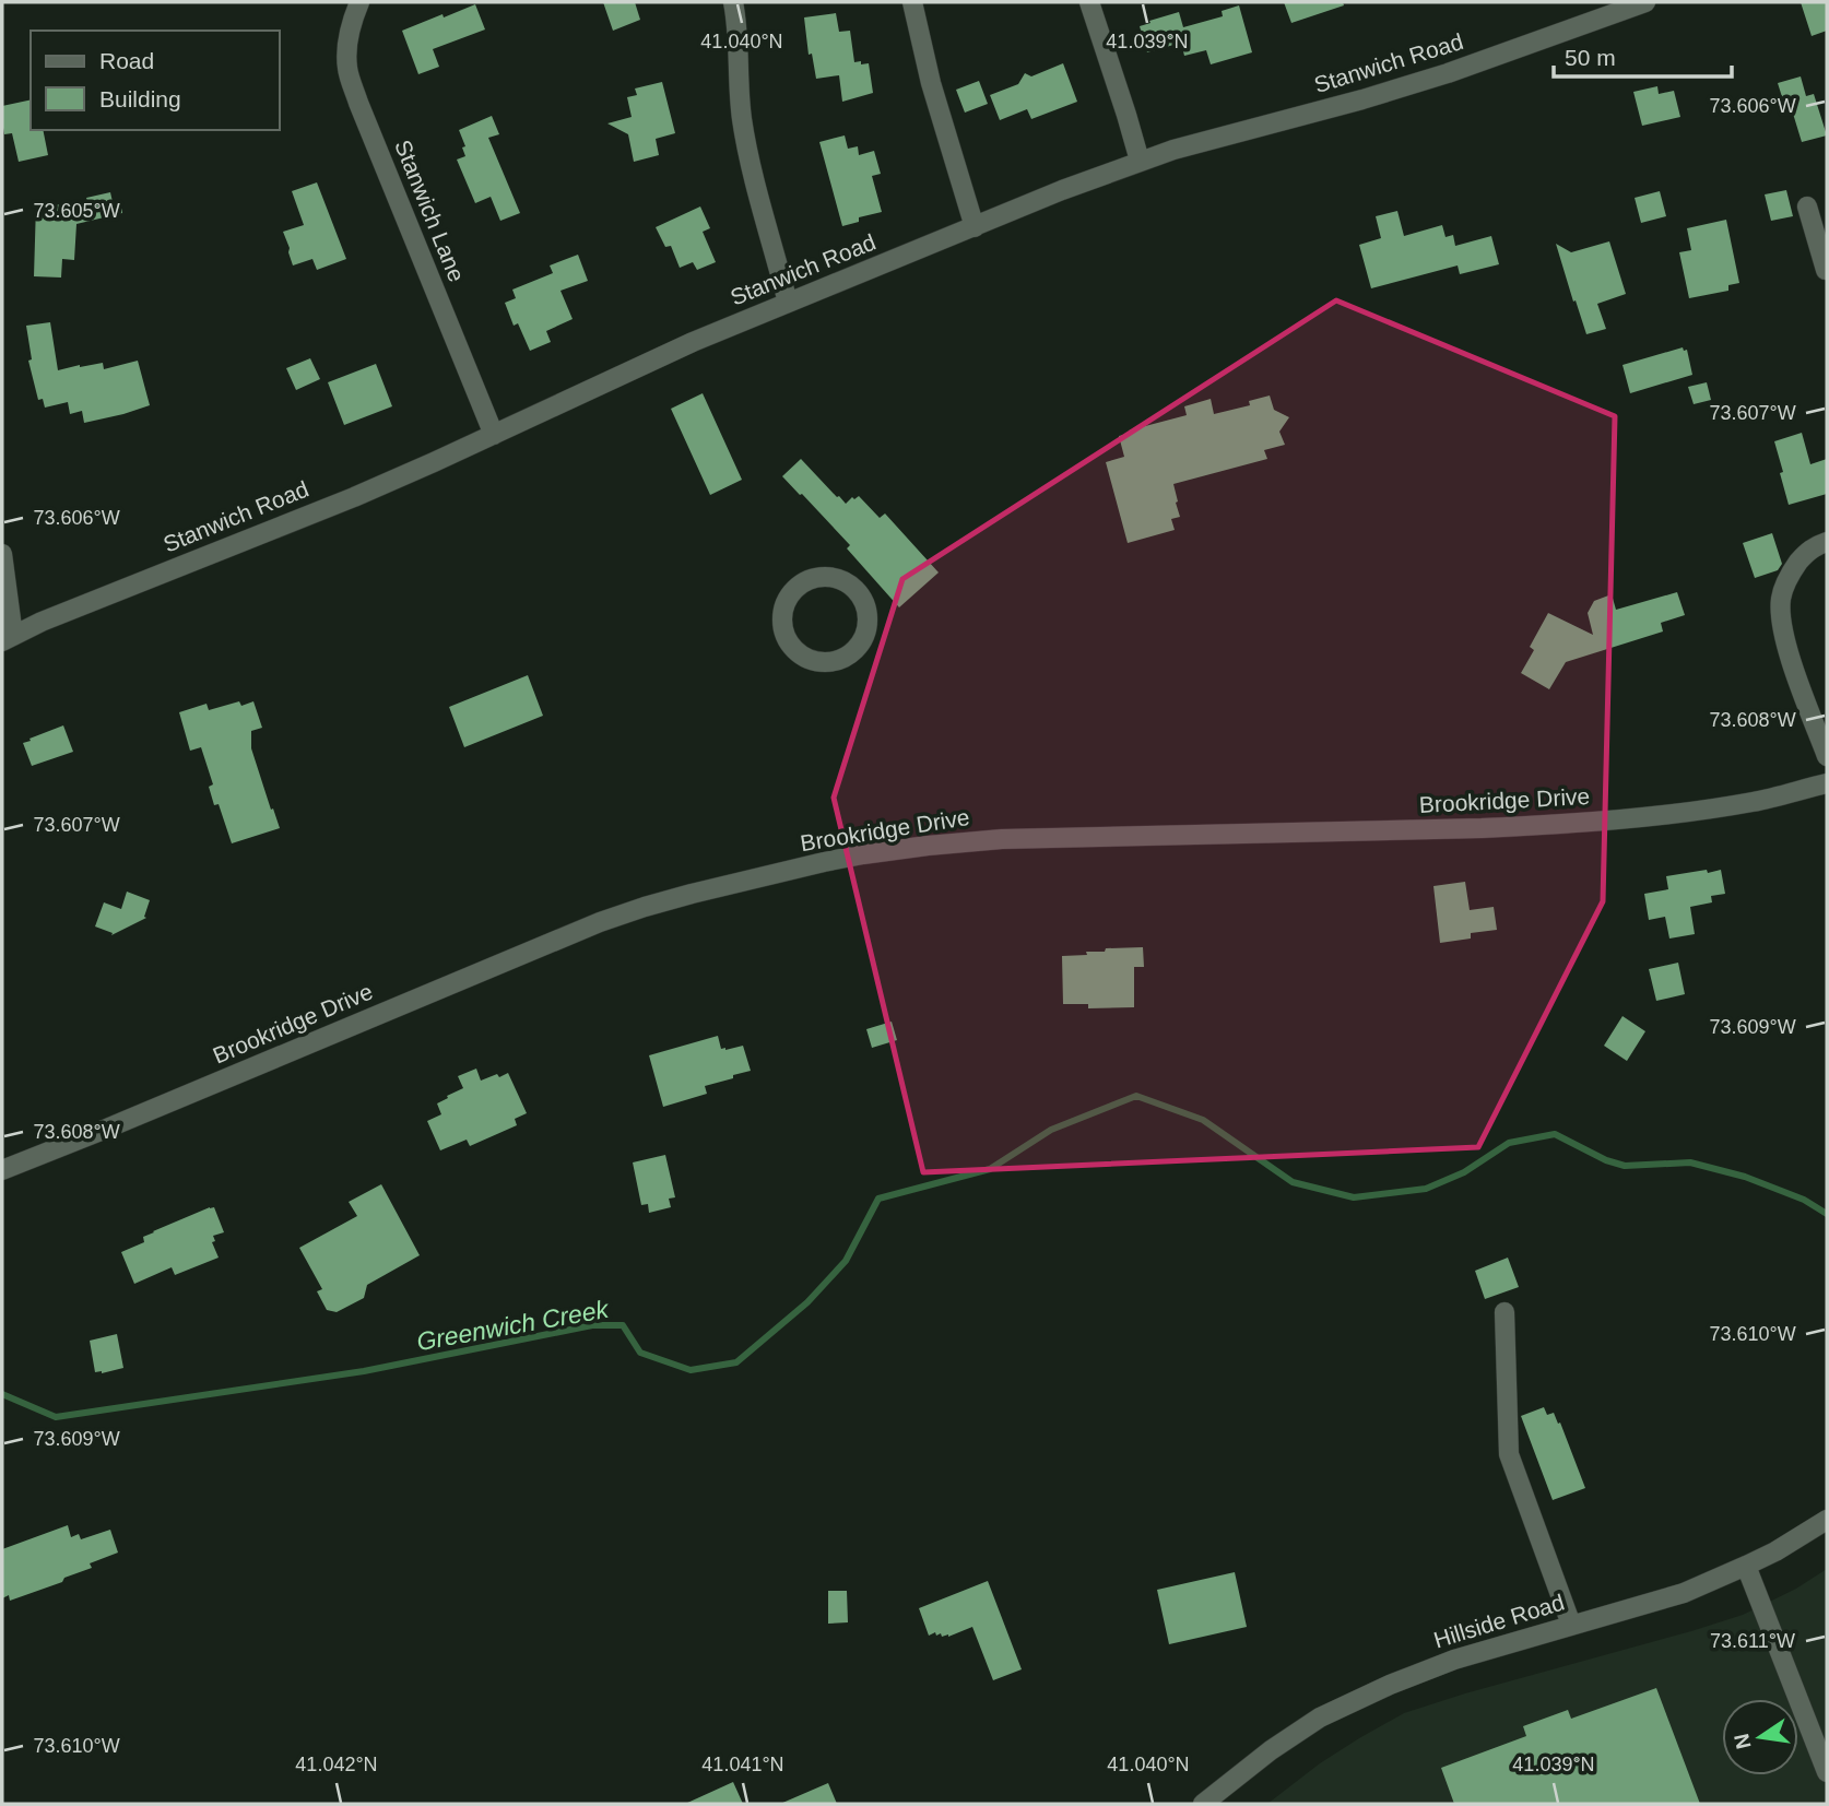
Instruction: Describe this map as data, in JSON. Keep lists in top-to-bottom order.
{
  "streets": {
    "street": [
      "Stanwich Road",
      "Stanwich Lane",
      "Brookridge Drive",
      "Hillside Road"
    ]
  },
  "crossings": [
    ["Stanwich Road", "Stanwich Lane"]
  ],
  "water": ["Greenwich Creek"],
  "legend": ["Road", "Building"],
  "scale_bar": "50 m",
  "north": "left",
  "coordinates": [
    "41.040°N",
    "41.039°N",
    "73.606°W",
    "73.605°W",
    "73.607°W",
    "73.608°W",
    "73.609°W",
    "73.610°W",
    "73.611°W",
    "41.042°N",
    "41.041°N"
  ]
}
